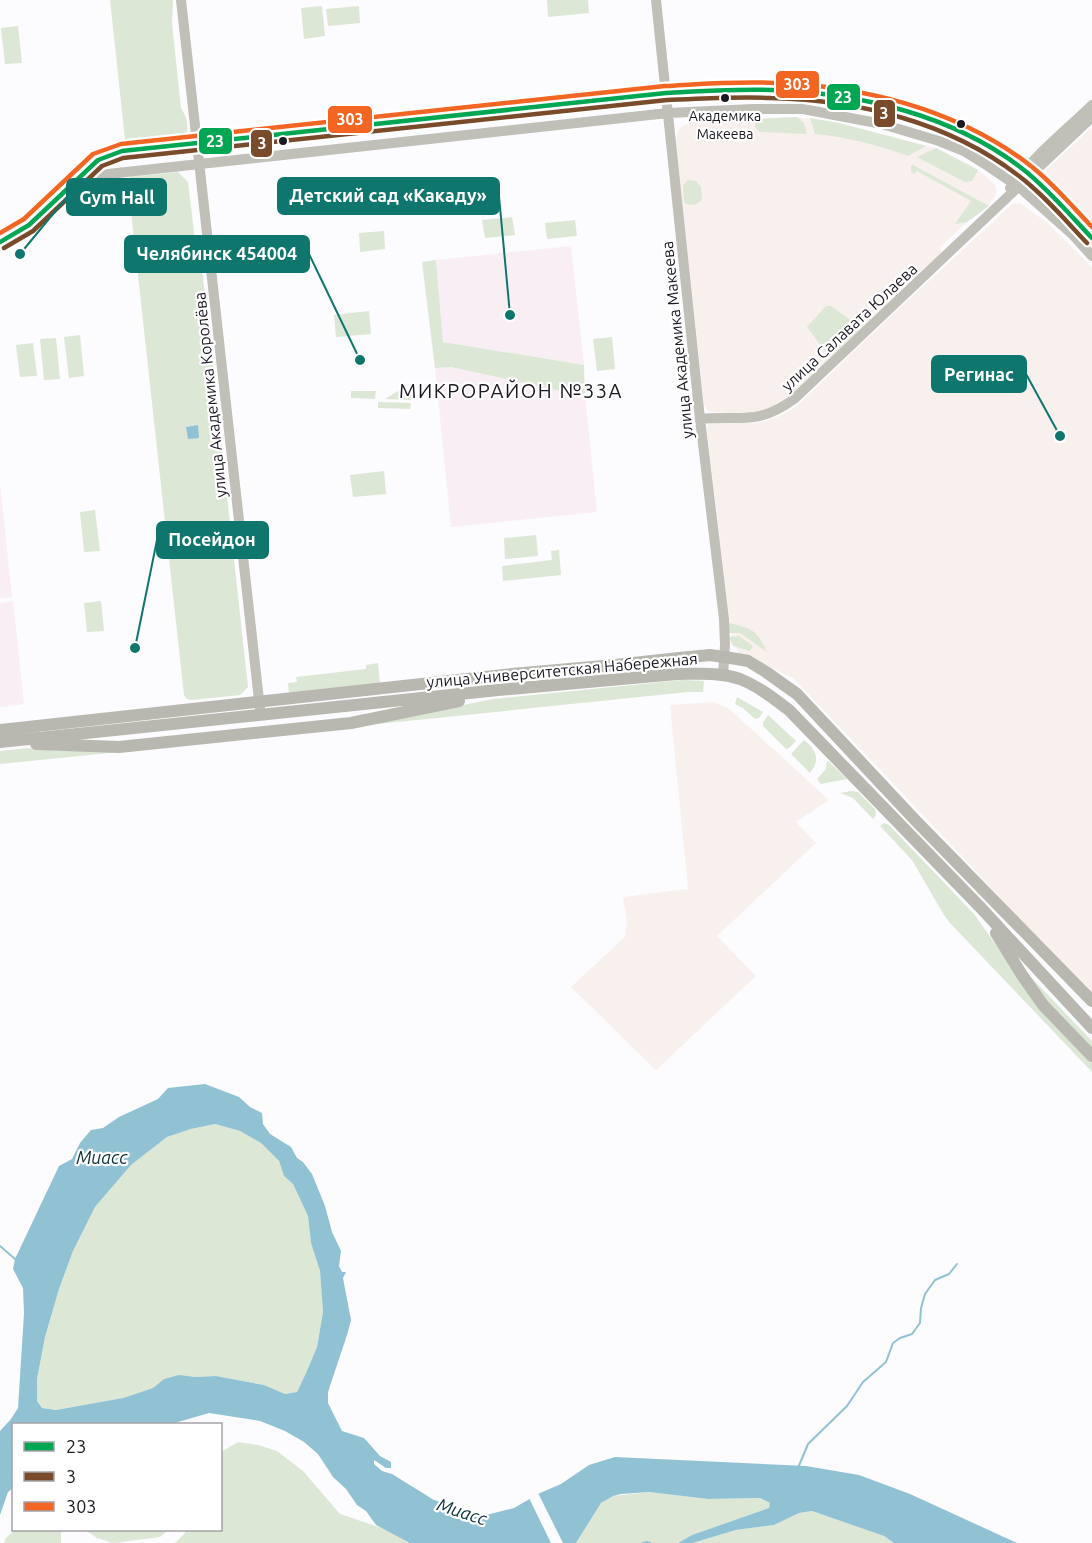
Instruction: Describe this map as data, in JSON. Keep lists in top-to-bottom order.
{
  "streets": {
    "main road": [
      "улица Салавата Юлаева",
      "улица Академика Макеева",
      "улица Академика Королёва",
      "улица Университетская Набережная"
    ]
  },
  "crossings": [
    ["улица Салавата Юлаева", "улица Академика Макеева"],
    ["улица Академика Макеева", "улица Университетская Набережная"],
    ["улица Академика Королёва", "улица Университетская Набережная"]
  ],
  "districts": ["МИКРОРАЙОН №33А"],
  "water": ["Миасс"],
  "places": [
    "Академика Макеева",
    "Gym Hall",
    "Детский сад «Какаду»",
    "Челябинск 454004",
    "Регинас",
    "Посейдон"
  ],
  "lines": ["transit line 303", "transit line 23", "transit line 3"],
  "legend": ["23", "3", "303"]
}
